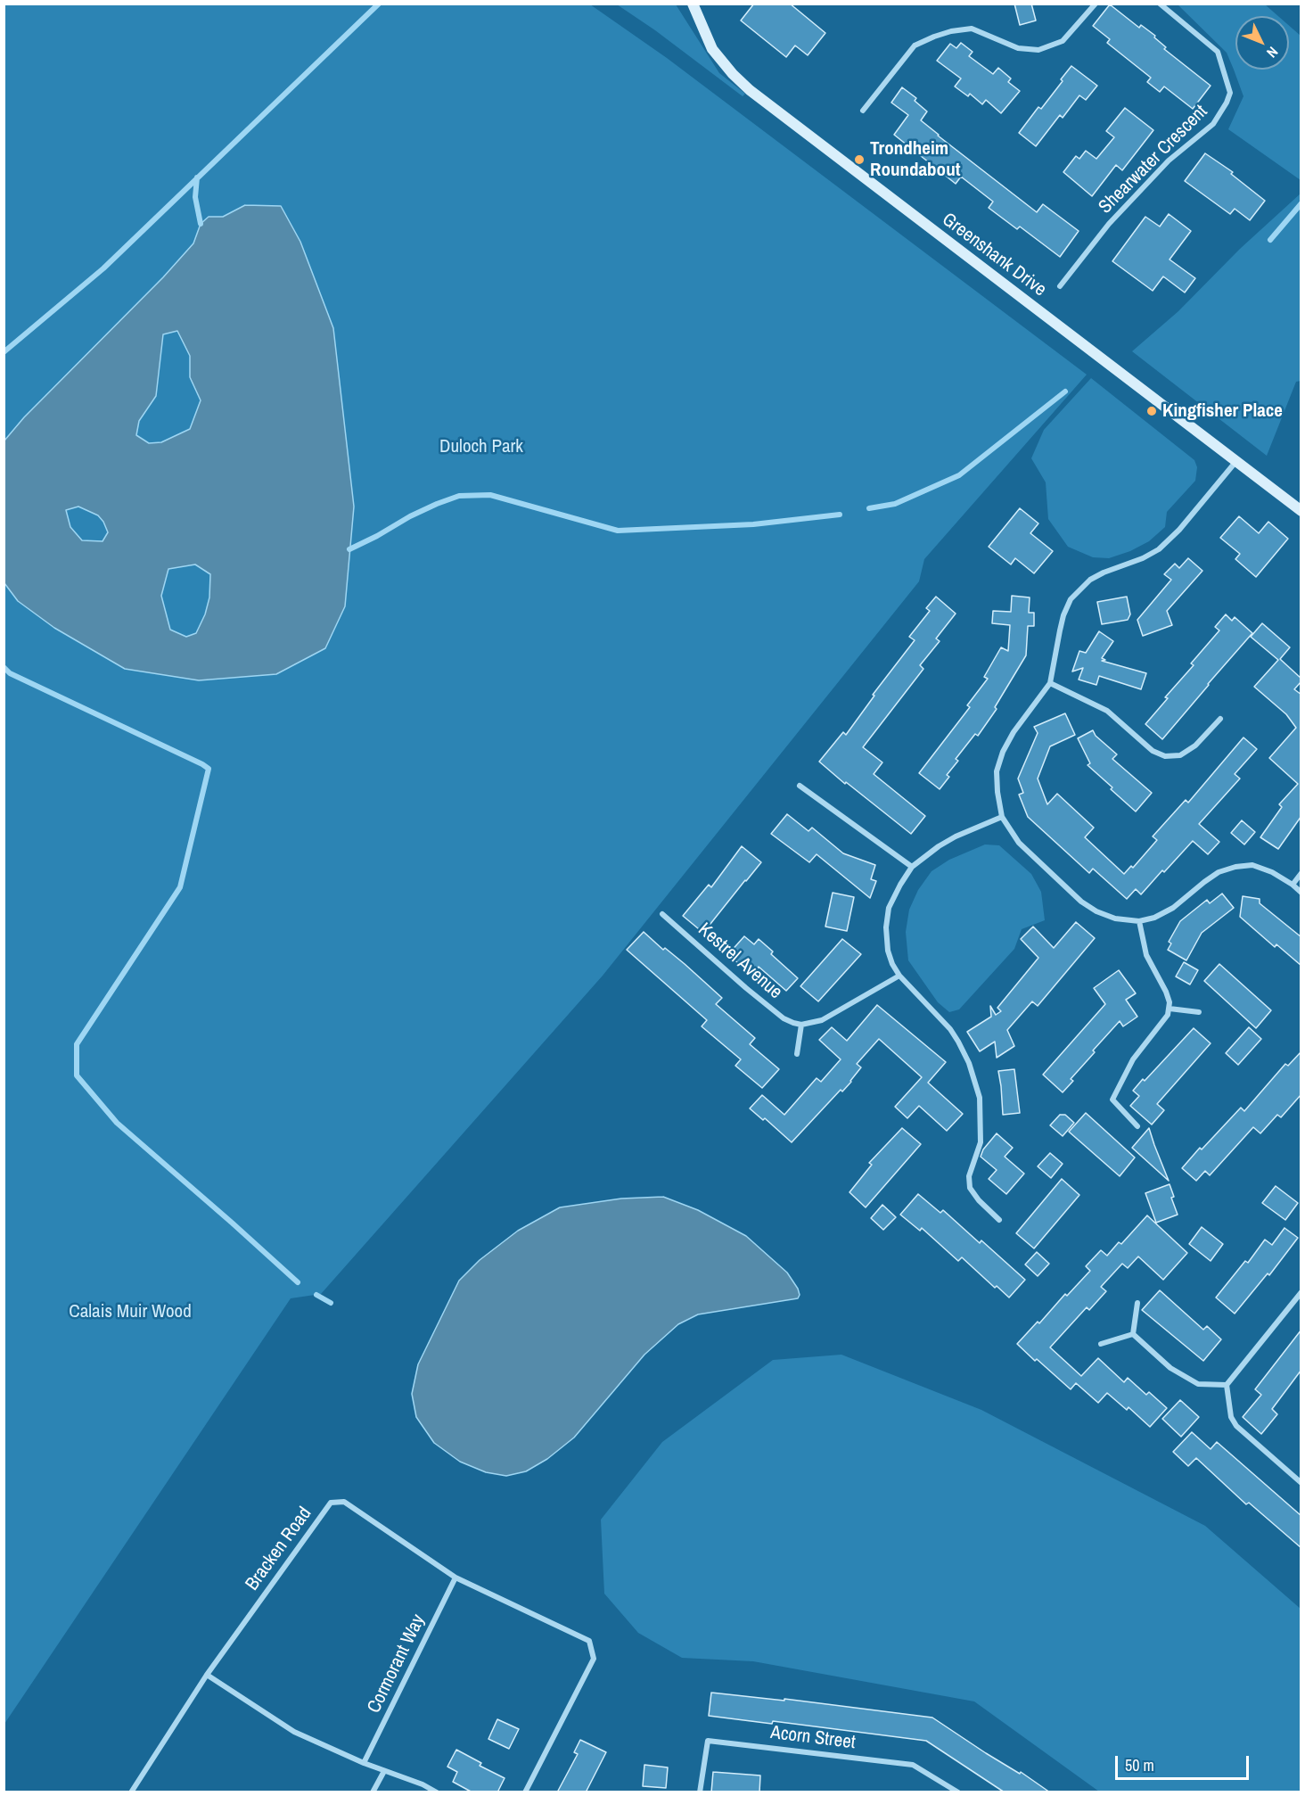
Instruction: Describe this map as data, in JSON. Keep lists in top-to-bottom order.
{
  "streets": {
    "street": [
      "Shearwater Crescent",
      "Greenshank Drive",
      "Kestrel Avenue",
      "Bracken Road",
      "Cormorant Way",
      "Acorn Street"
    ]
  },
  "crossings": [
    ["Bracken Road", "Cormorant Way"]
  ],
  "parks": ["Duloch Park", "Calais Muir Wood"],
  "places": ["Trondheim Roundabout", "Kingfisher Place"],
  "scale_bar": "50 m",
  "north": "bottom right"
}
